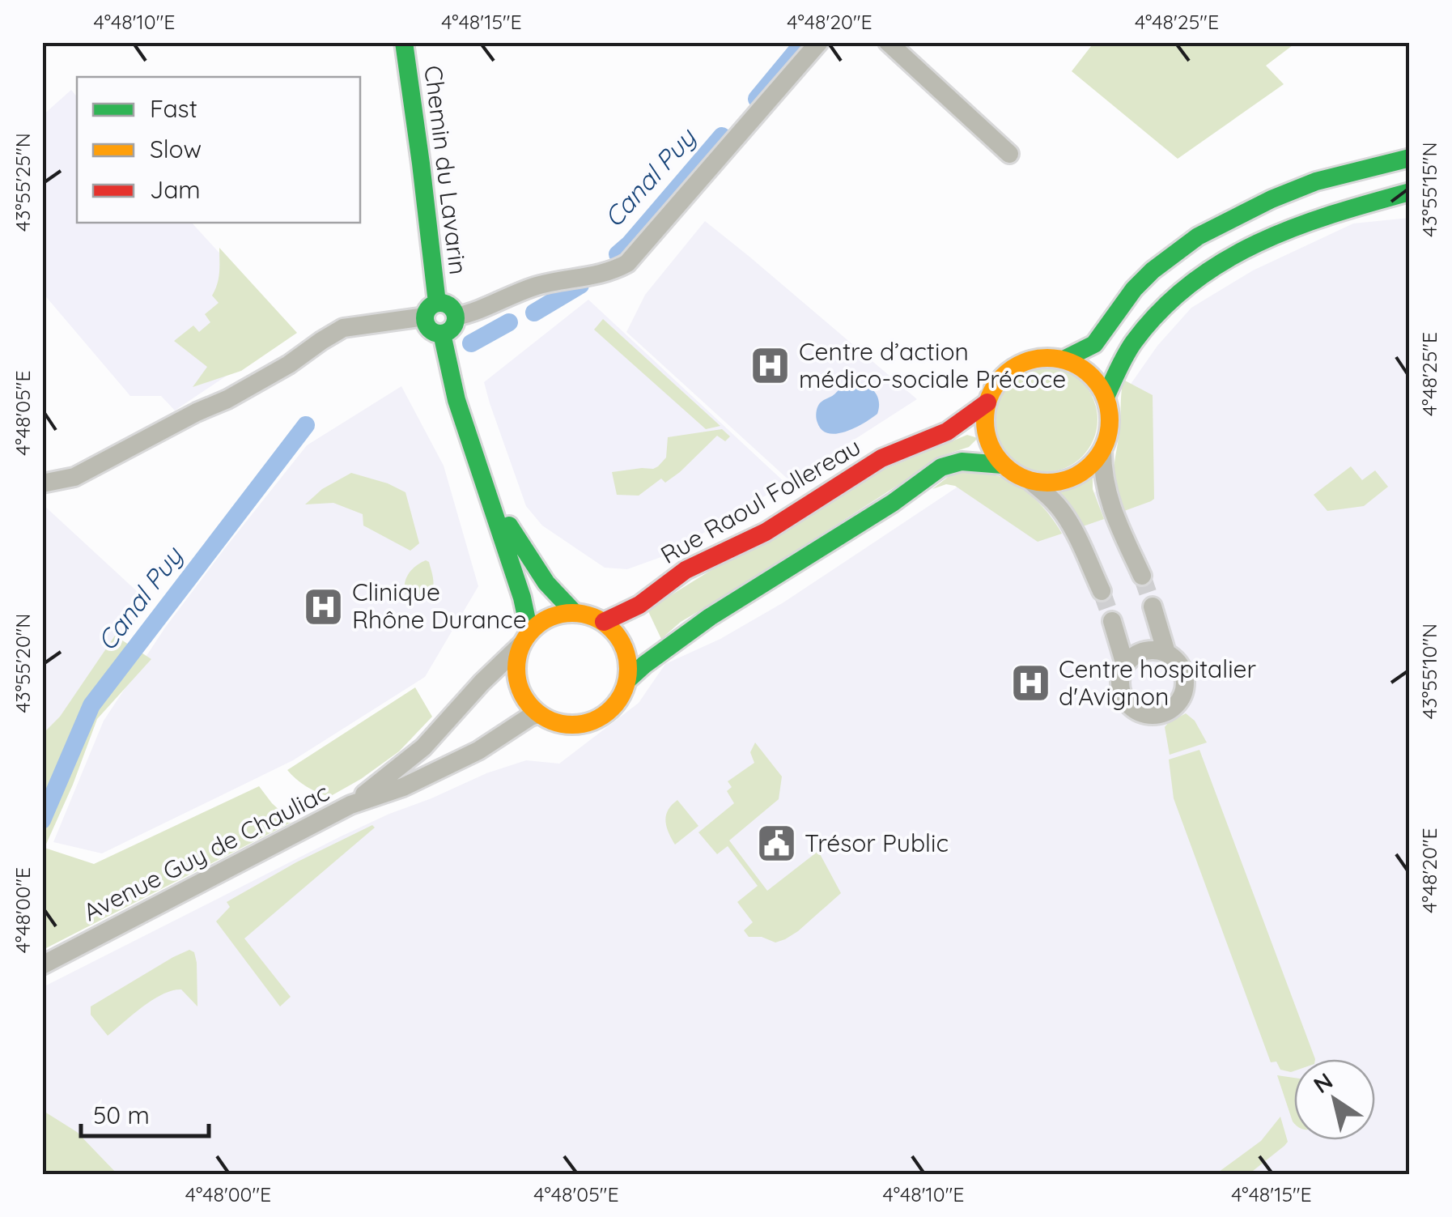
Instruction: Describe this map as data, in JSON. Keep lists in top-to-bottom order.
{
  "streets": {
    "street": ["Chemin du Lavarin", "Rue Raoul Follereau", "Avenue Guy de Chauliac"]
  },
  "crossings": [
    ["Rue Raoul Follereau", "Avenue Guy de Chauliac"]
  ],
  "water": ["Canal Puy"],
  "places": {
    "hospital": ["Centre d’action médico-sociale Précoce", "Clinique Rhône Durance", "Centre hospitalier d'Avignon"],
    "public building": ["Trésor Public"]
  },
  "legend": ["Fast", "Slow", "Jam"],
  "scale_bar": "50 m",
  "north": "top left",
  "coordinates": [
    "4°48'10\"E",
    "4°48'15\"E",
    "4°48'20\"E",
    "4°48'25\"E",
    "43°55'25\"N",
    "43°55'15\"N",
    "4°48'05\"E",
    "43°55'20\"N",
    "43°55'10\"N",
    "4°48'00\"E"
  ]
}
